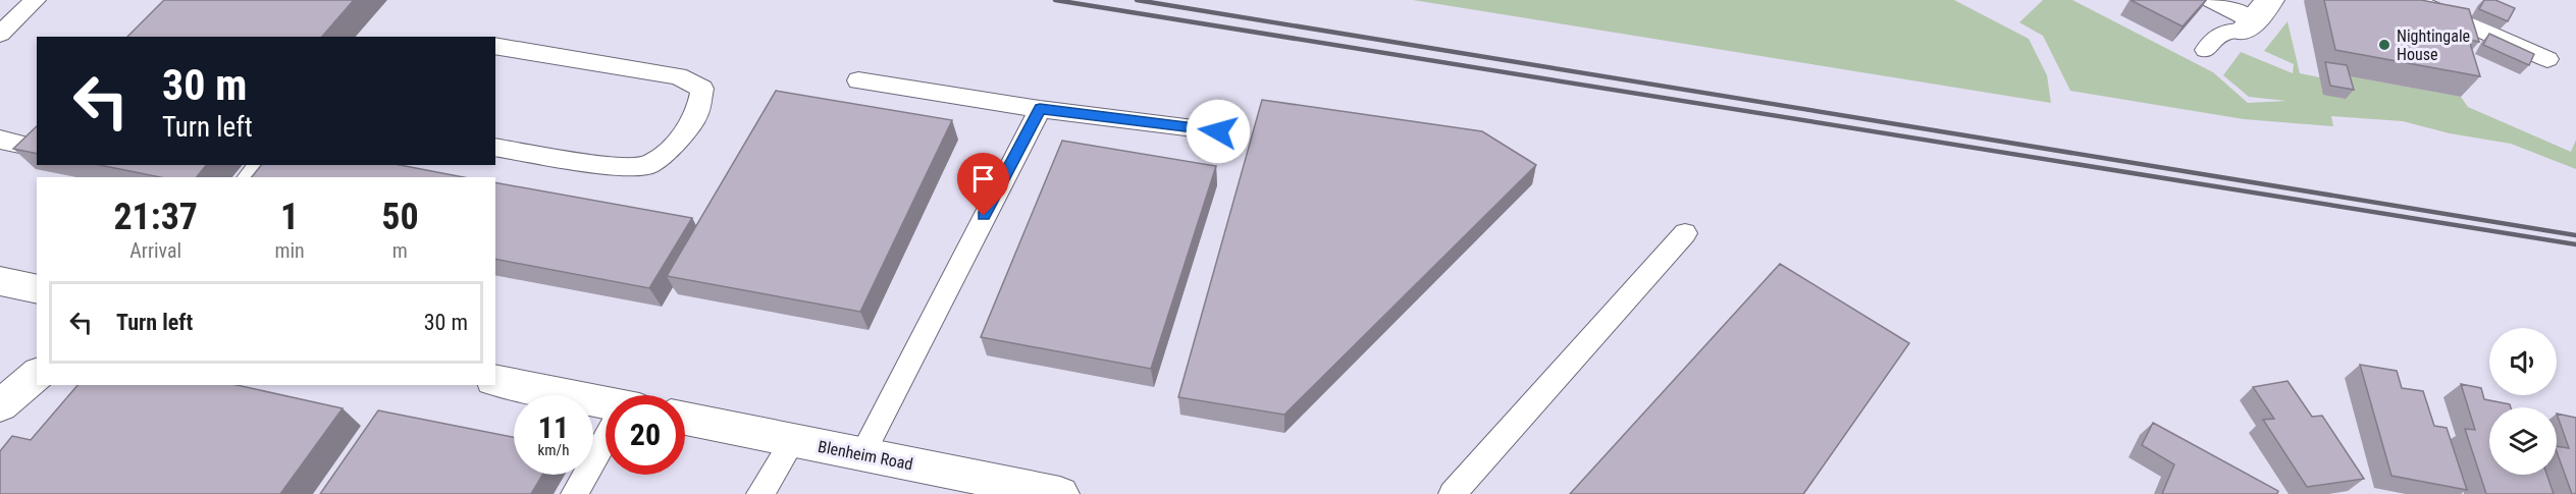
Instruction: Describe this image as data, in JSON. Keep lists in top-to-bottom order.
{
  "streets": {
    "street": ["Blenheim Road"]
  },
  "places": ["Nightingale House"],
  "page": {
    "turn": ["30 m", "Turn left"],
    "eta": [
      "21:37",
      "Arrival",
      "1",
      "min",
      "50",
      "m"
    ],
    "list": [
      {
        "name": "Turn left",
        "value": "30 m"
      }
    ],
    "speed": "11 km/h",
    "limit": "20"
  }
}
